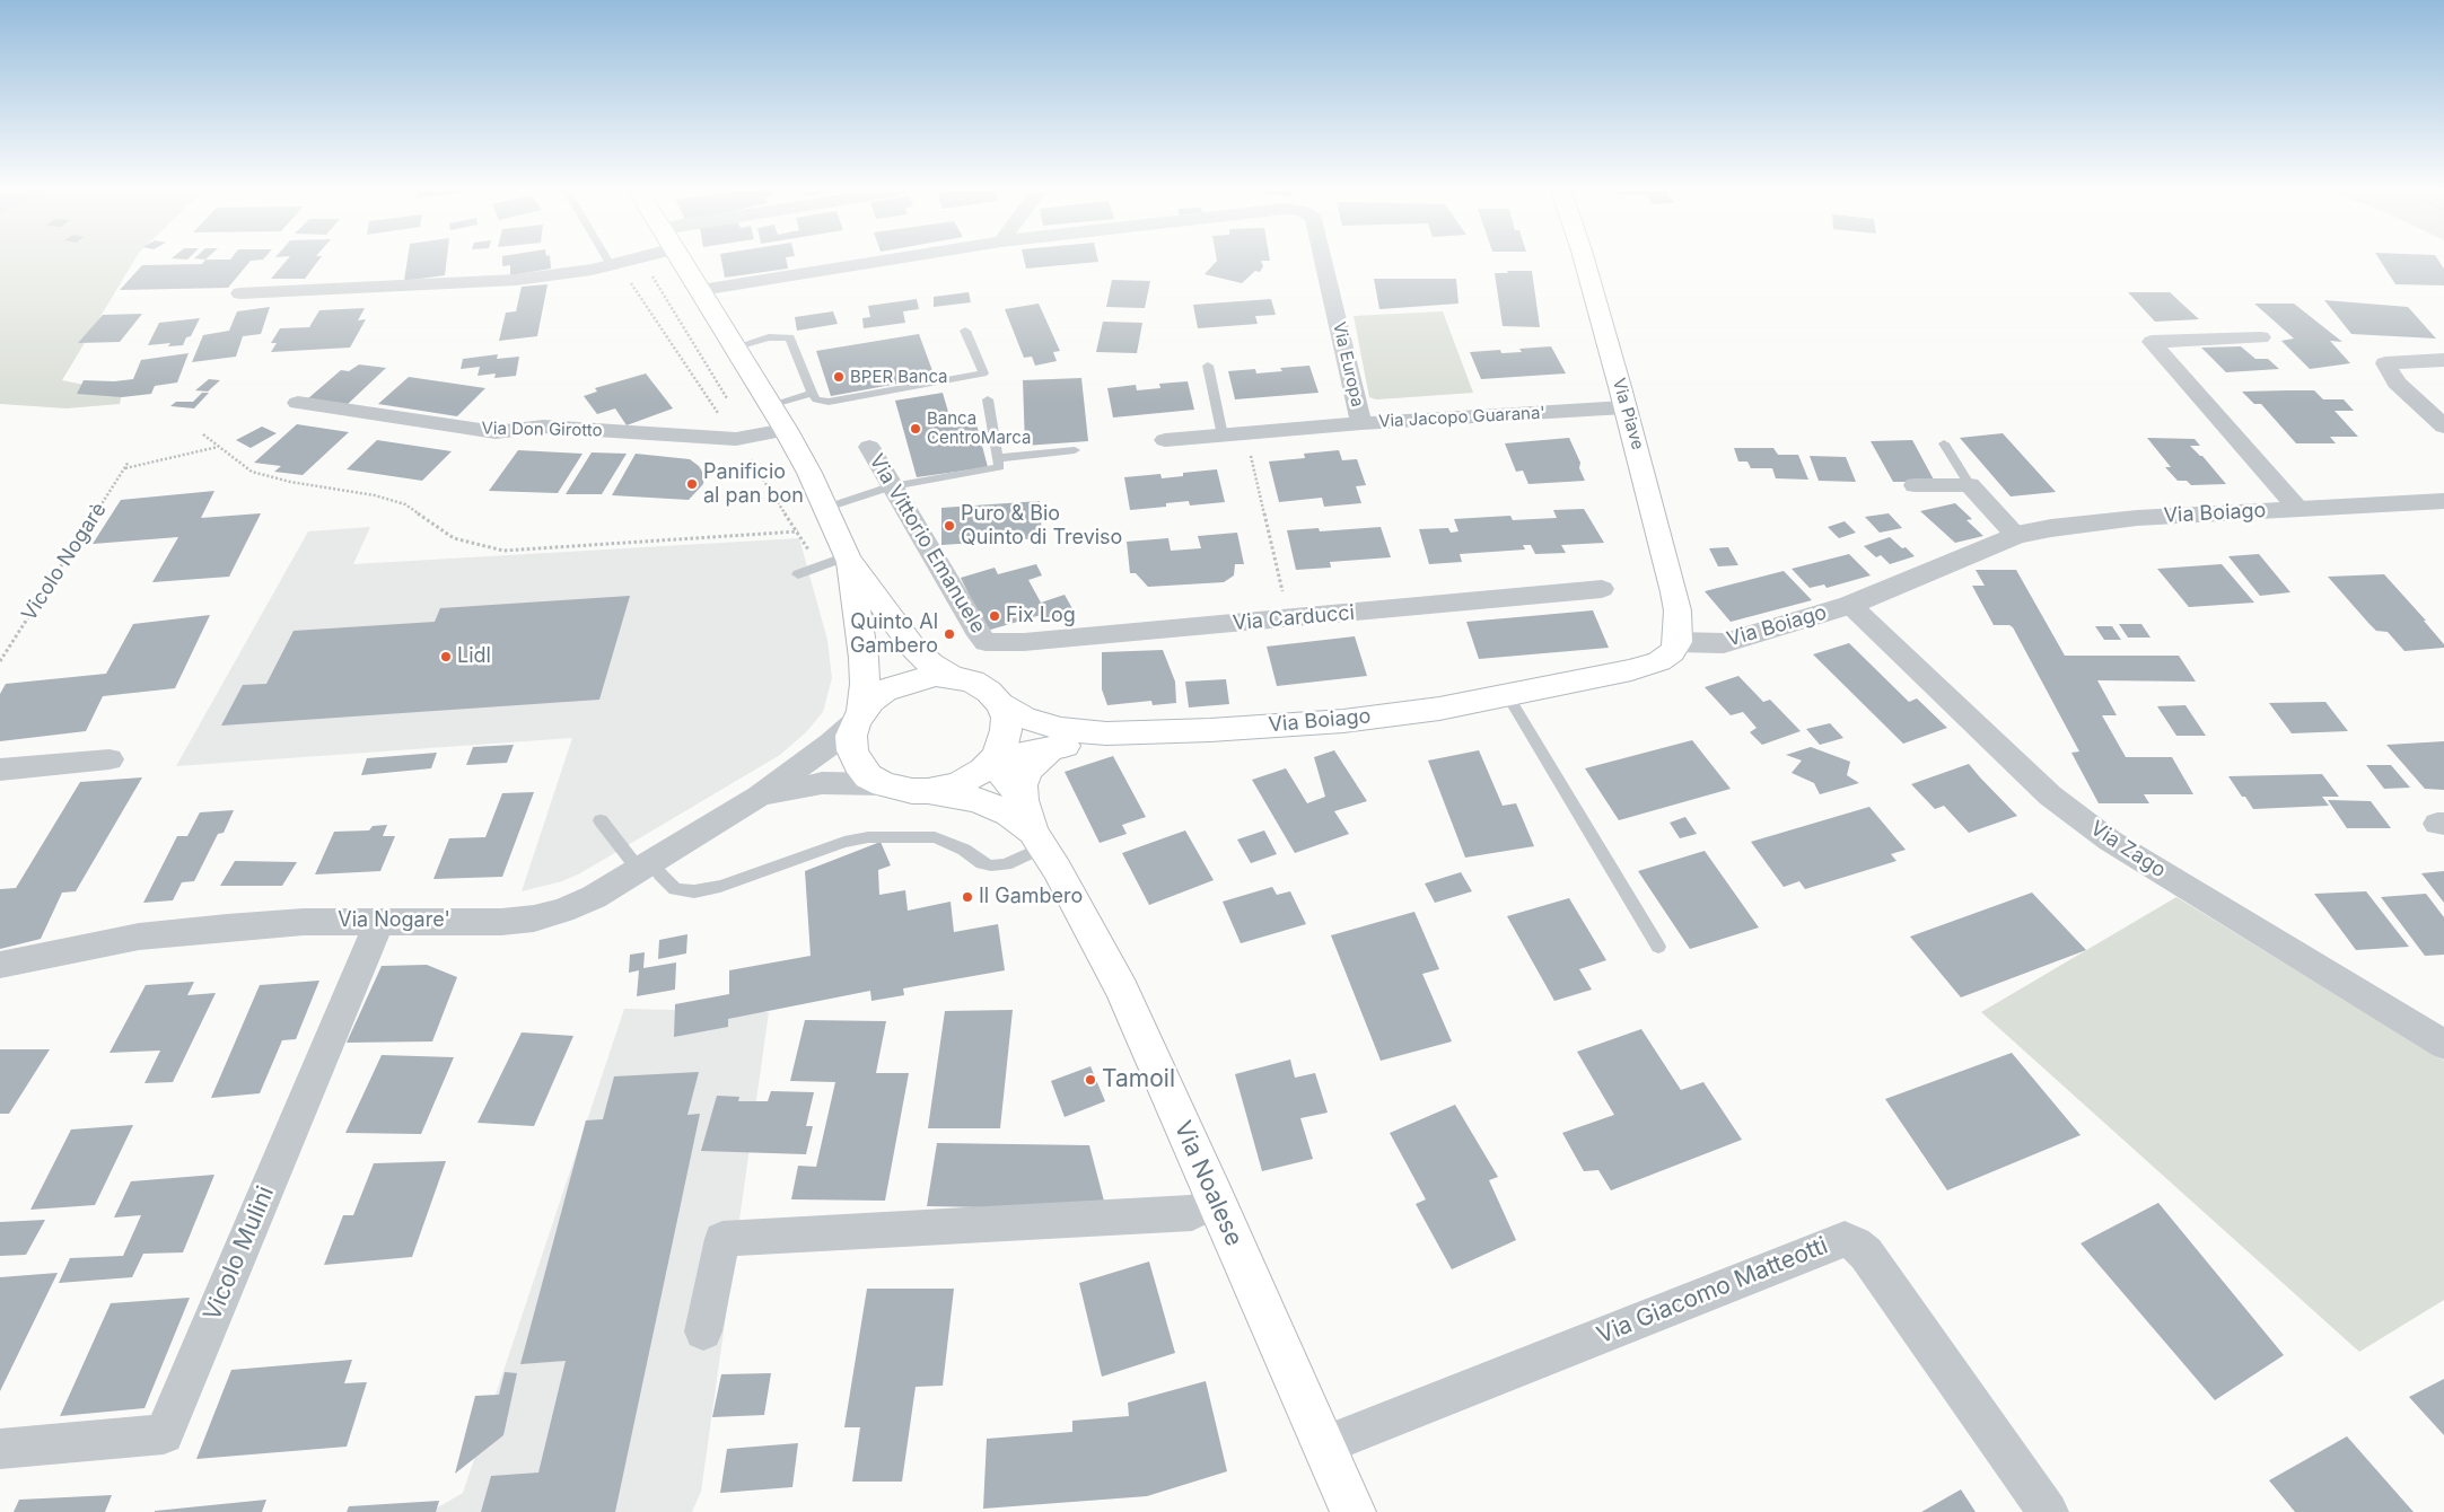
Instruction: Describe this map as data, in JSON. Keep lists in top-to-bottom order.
{
  "streets": {
    "main road": ["Via Piave", "Via Boiago", "Via Noalese"],
    "street": [
      "Via Europa",
      "Via Jacopo Guarana'",
      "Via Don Girotto",
      "Via Vittorio Emanuele",
      "Via Carducci",
      "Via Zago",
      "Via Nogare'",
      "Vicolo Mulini",
      "Via Giacomo Matteotti"
    ],
    "path": ["Vicolo Nogarè"]
  },
  "crossings": [
    ["Via Europa", "Via Jacopo Guarana'"],
    ["Via Piave", "Via Jacopo Guarana'"],
    ["Via Piave", "Via Boiago"],
    ["Via Boiago", "Via Zago"],
    ["Via Boiago", "Via Nogare'"],
    ["Via Boiago", "Via Noalese"],
    ["Via Vittorio Emanuele", "Via Carducci"],
    ["Via Nogare'", "Via Noalese"],
    ["Via Nogare'", "Vicolo Mulini"],
    ["Via Noalese", "Via Giacomo Matteotti"]
  ],
  "places": [
    "BPER Banca",
    "Banca CentroMarca",
    "Panificio al pan bon",
    "Puro & Bio Quinto di Treviso",
    "Fix Log",
    "Quinto Al Gambero",
    "Lidl",
    "Il Gambero",
    "Tamoil"
  ]
}
